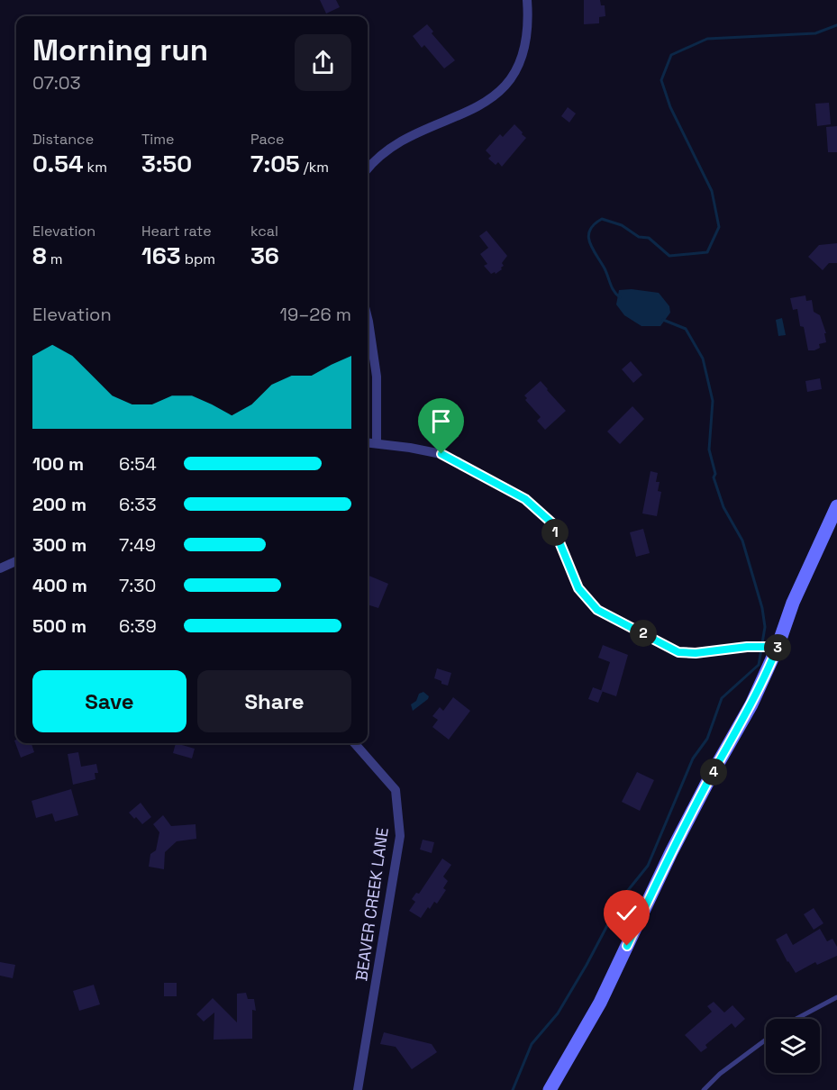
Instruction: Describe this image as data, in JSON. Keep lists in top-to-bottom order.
{
  "streets": {
    "street": ["BEAVER CREEK LANE"]
  },
  "page": {
    "heading": ["Morning run", "07:03"],
    "stats": [
      ["Distance", "0.54 km"],
      ["Time", "3:50"],
      ["Pace", "7:05 /km"],
      ["Elevation", "8 m"],
      ["Heart rate", "163 bpm"],
      ["kcal", "36"]
    ],
    "chart": ["Elevation", "19–26 m"],
    "list": [
      {
        "name": "100 m",
        "note": "6:54"
      },
      {
        "name": "200 m",
        "note": "6:33"
      },
      {
        "name": "300 m",
        "note": "7:49"
      },
      {
        "name": "400 m",
        "note": "7:30"
      },
      {
        "name": "500 m",
        "note": "6:39"
      }
    ],
    "pins": [
      "1",
      "2",
      "3",
      "4"
    ],
    "buttons": ["Save", "Share"]
  }
}
